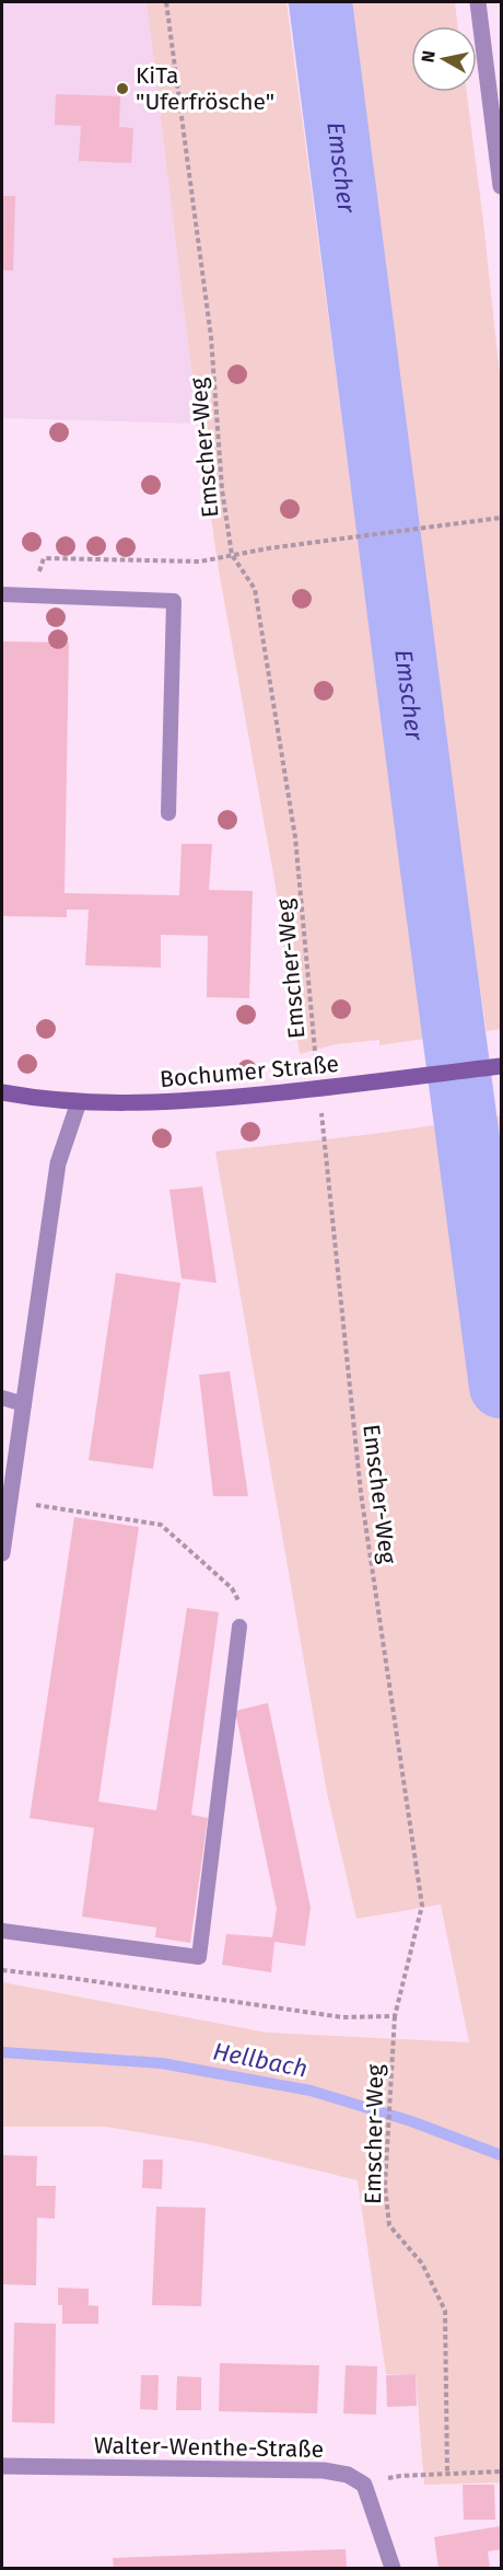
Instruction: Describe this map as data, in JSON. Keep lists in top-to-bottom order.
{
  "streets": {
    "main road": ["Bochumer Straße"],
    "street": ["Walter-Wenthe-Straße"],
    "path": ["Emscher-Weg"]
  },
  "crossings": [
    ["Emscher-Weg", "Bochumer Straße"]
  ],
  "water": ["Emscher", "Hellbach"],
  "places": ["KiTa \"Uferfrösche\""],
  "north": "left"
}
